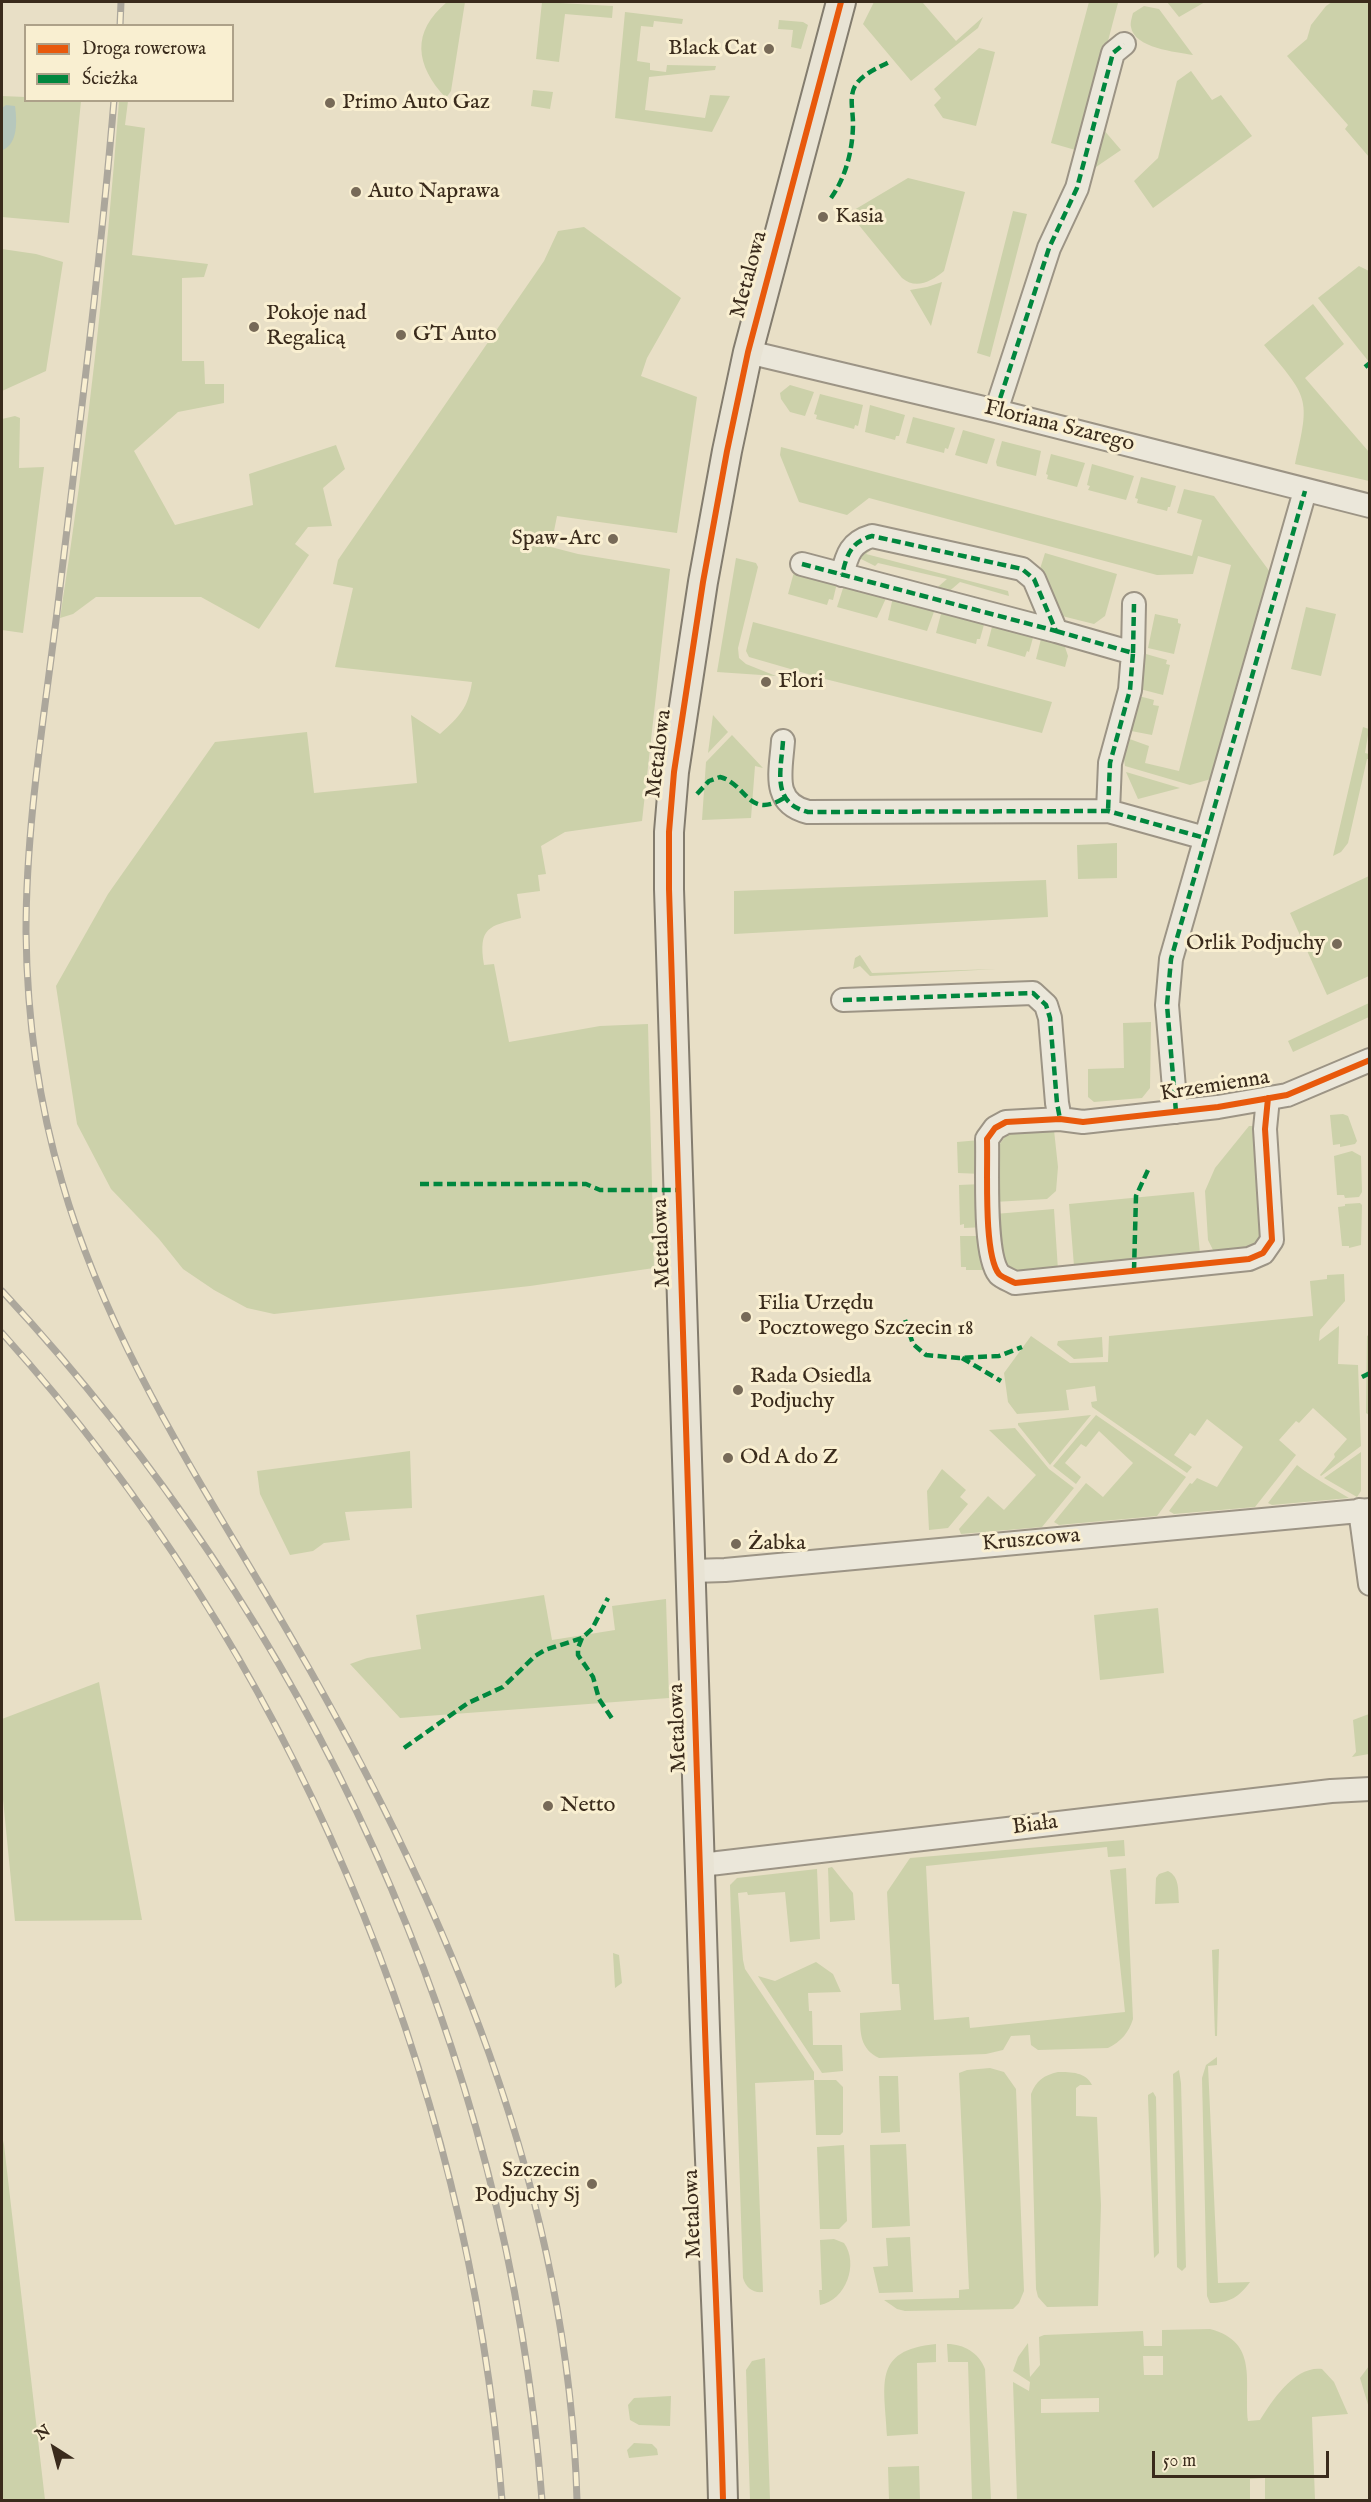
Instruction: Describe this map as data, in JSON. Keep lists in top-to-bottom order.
{
  "streets": {
    "main road": ["Metalowa"],
    "street": [
      "Floriana Szarego",
      "Krzemienna",
      "Kruszcowa",
      "Biała"
    ]
  },
  "crossings": [
    ["Metalowa", "Floriana Szarego"],
    ["Metalowa", "Kruszcowa"],
    ["Metalowa", "Biała"]
  ],
  "places": [
    "Black Cat",
    "Primo Auto Gaz",
    "Auto Naprawa",
    "Kasia",
    "Pokoje nad Regalicą",
    "GT Auto",
    "Spaw-Arc",
    "Flori",
    "Orlik Podjuchy",
    "Filia Urzędu Pocztowego Szczecin 18",
    "Rada Osiedla Podjuchy",
    "Od A do Z",
    "Żabka",
    "Netto",
    "Szczecin Podjuchy Sj"
  ],
  "legend": ["Droga rowerowa", "Ścieżka"],
  "scale_bar": "50 m",
  "north": "top left"
}
